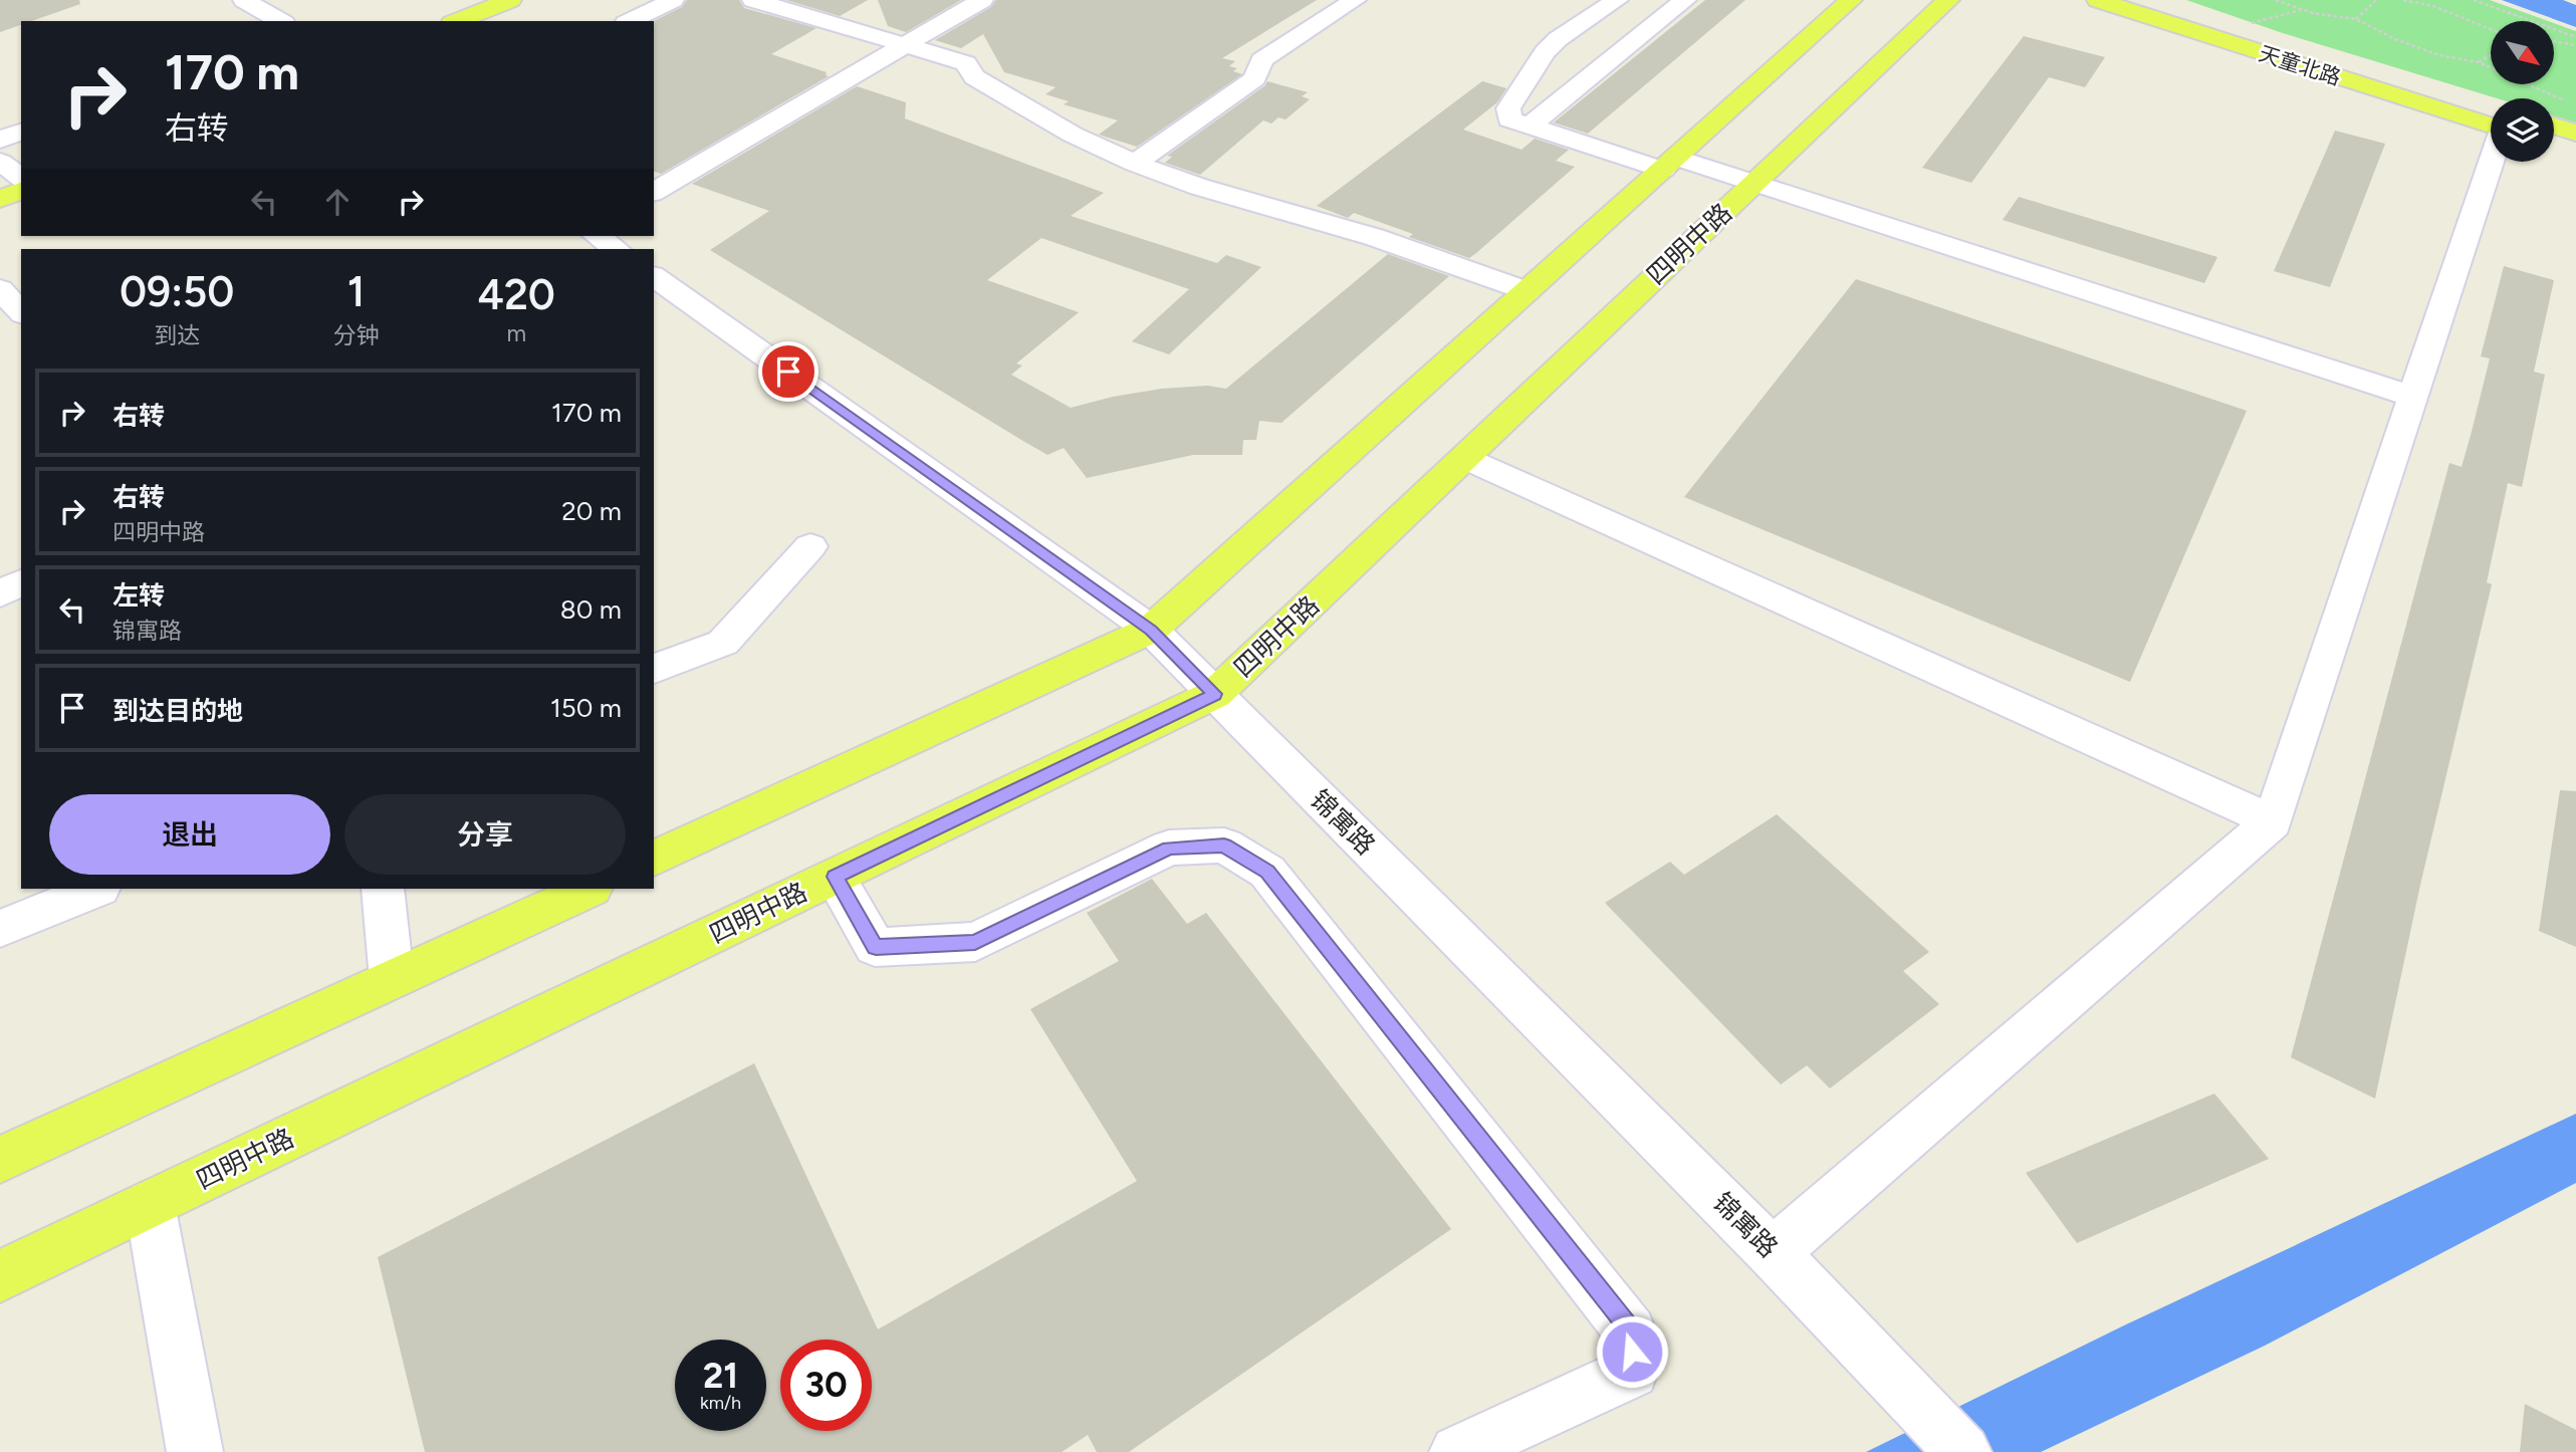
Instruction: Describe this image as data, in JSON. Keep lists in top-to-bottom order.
{
  "streets": {
    "main road": ["天童北路", "四明中路"],
    "street": ["锦寓路"]
  },
  "crossings": [
    ["四明中路", "锦寓路"]
  ],
  "north": "bottom right",
  "page": {
    "turn": ["170 m", "右转"],
    "eta": [
      "09:50",
      "到达",
      "1",
      "分钟",
      "420",
      "m"
    ],
    "list": [
      {
        "name": "右转",
        "value": "170 m"
      },
      {
        "name": "右转",
        "note": "四明中路",
        "value": "20 m"
      },
      {
        "name": "左转",
        "note": "锦寓路",
        "value": "80 m"
      },
      {
        "name": "到达目的地",
        "value": "150 m"
      }
    ],
    "buttons": ["退出", "分享"],
    "speed": "21 km/h",
    "limit": "30"
  }
}
